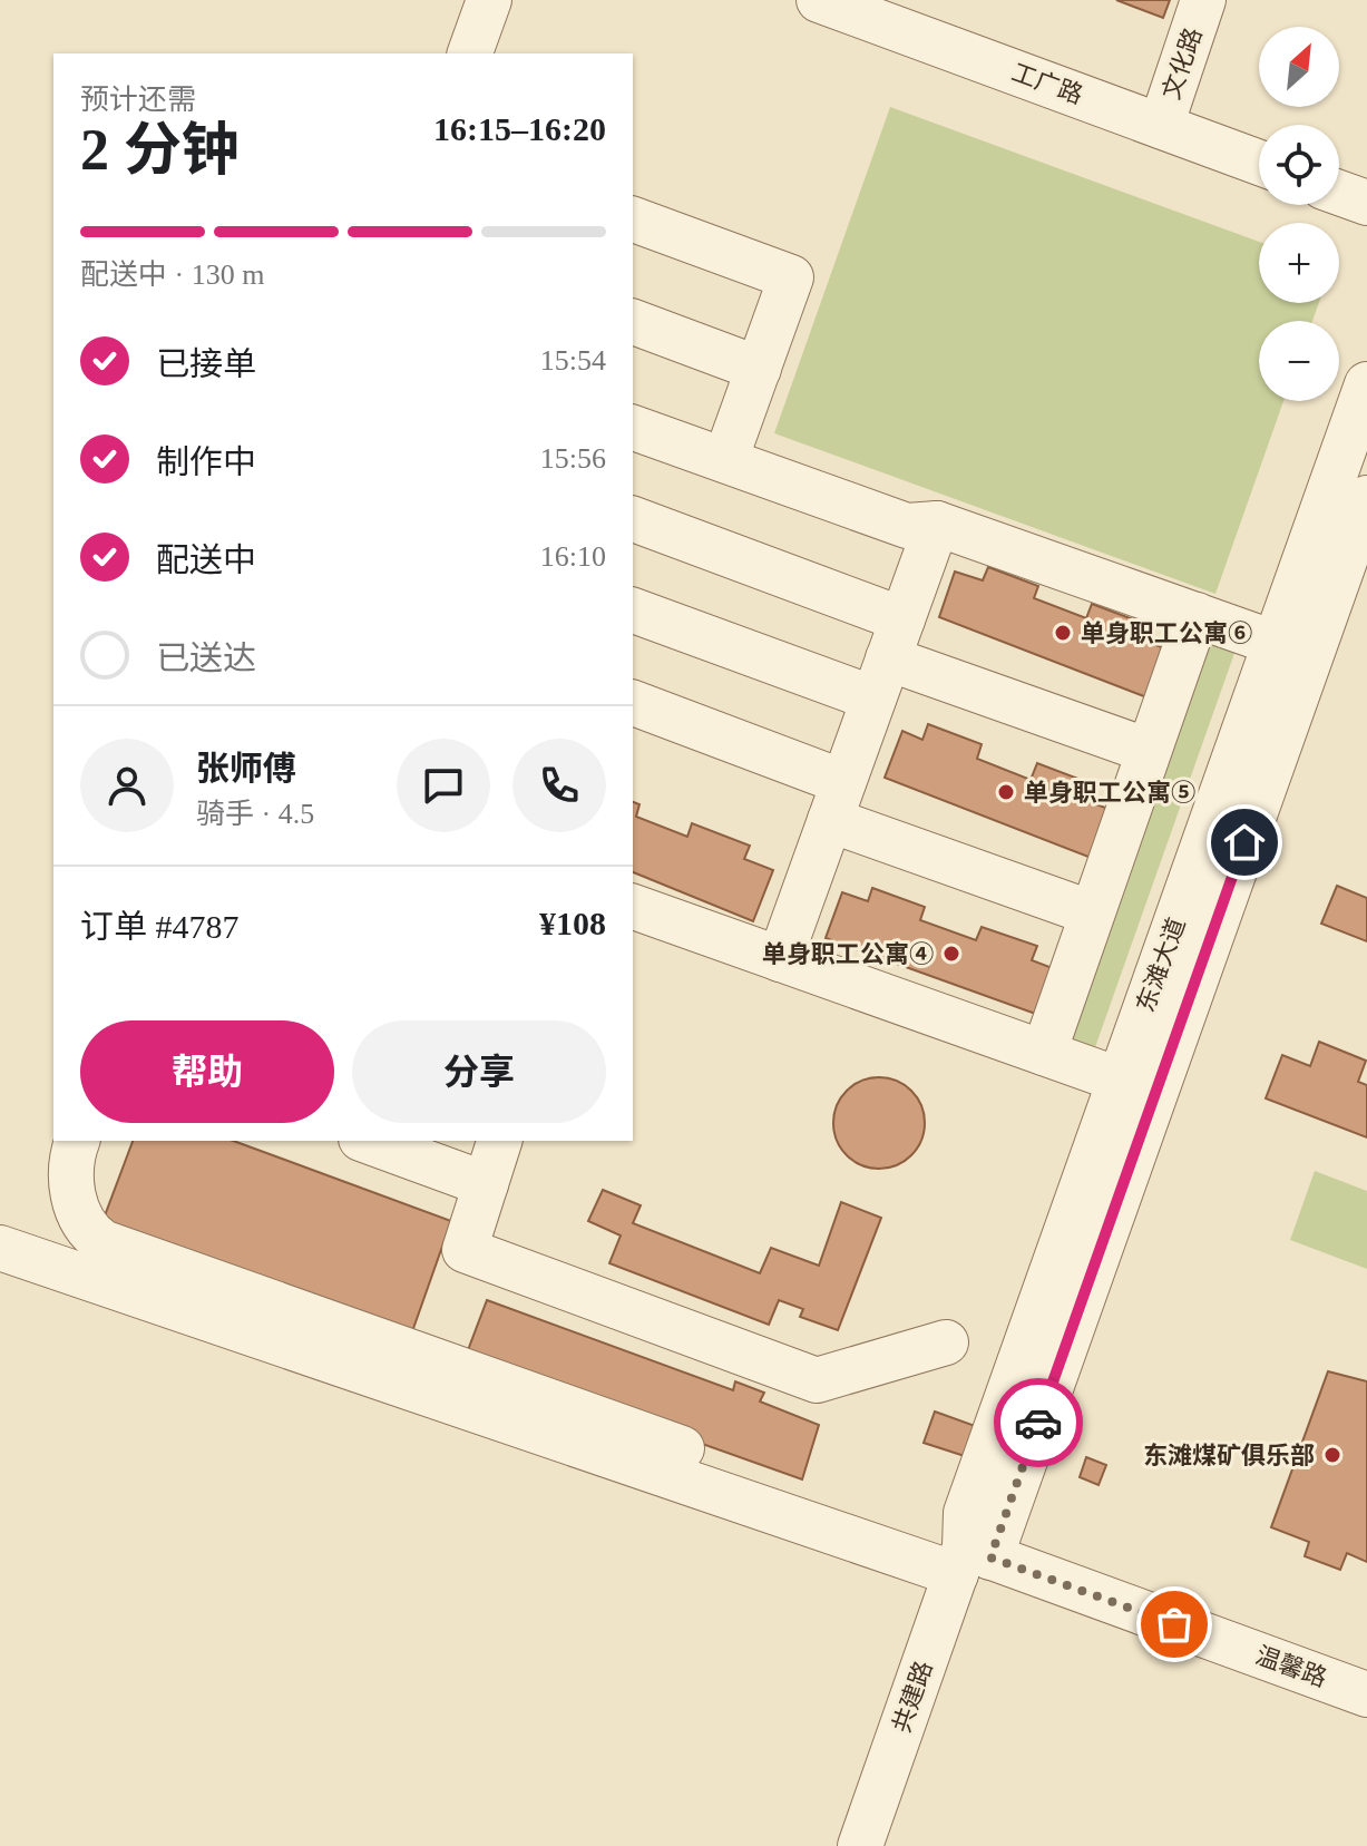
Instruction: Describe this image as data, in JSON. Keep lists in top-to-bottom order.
{
  "streets": {
    "street": [
      "文化路",
      "工广路",
      "东滩大道",
      "温馨路",
      "共建路"
    ]
  },
  "crossings": [
    ["文化路", "工广路"],
    ["东滩大道", "温馨路"],
    ["东滩大道", "共建路"],
    ["温馨路", "共建路"]
  ],
  "places": [
    "单身职工公寓⑥",
    "单身职工公寓⑤",
    "单身职工公寓④",
    "东滩煤矿俱乐部"
  ],
  "north": "top right",
  "page": {
    "map_buttons": ["+", "−"],
    "heading": ["2 分钟", "预计还需", "16:15–16:20"],
    "panel": [
      "张师傅",
      "骑手 · 4.5",
      "订单 #4787",
      "¥108"
    ],
    "bar": "配送中 · 130 m",
    "list": [
      ["已接单", "15:54"],
      ["制作中", "15:56"],
      ["配送中", "16:10"],
      "已送达"
    ],
    "buttons": ["帮助", "分享"]
  }
}
